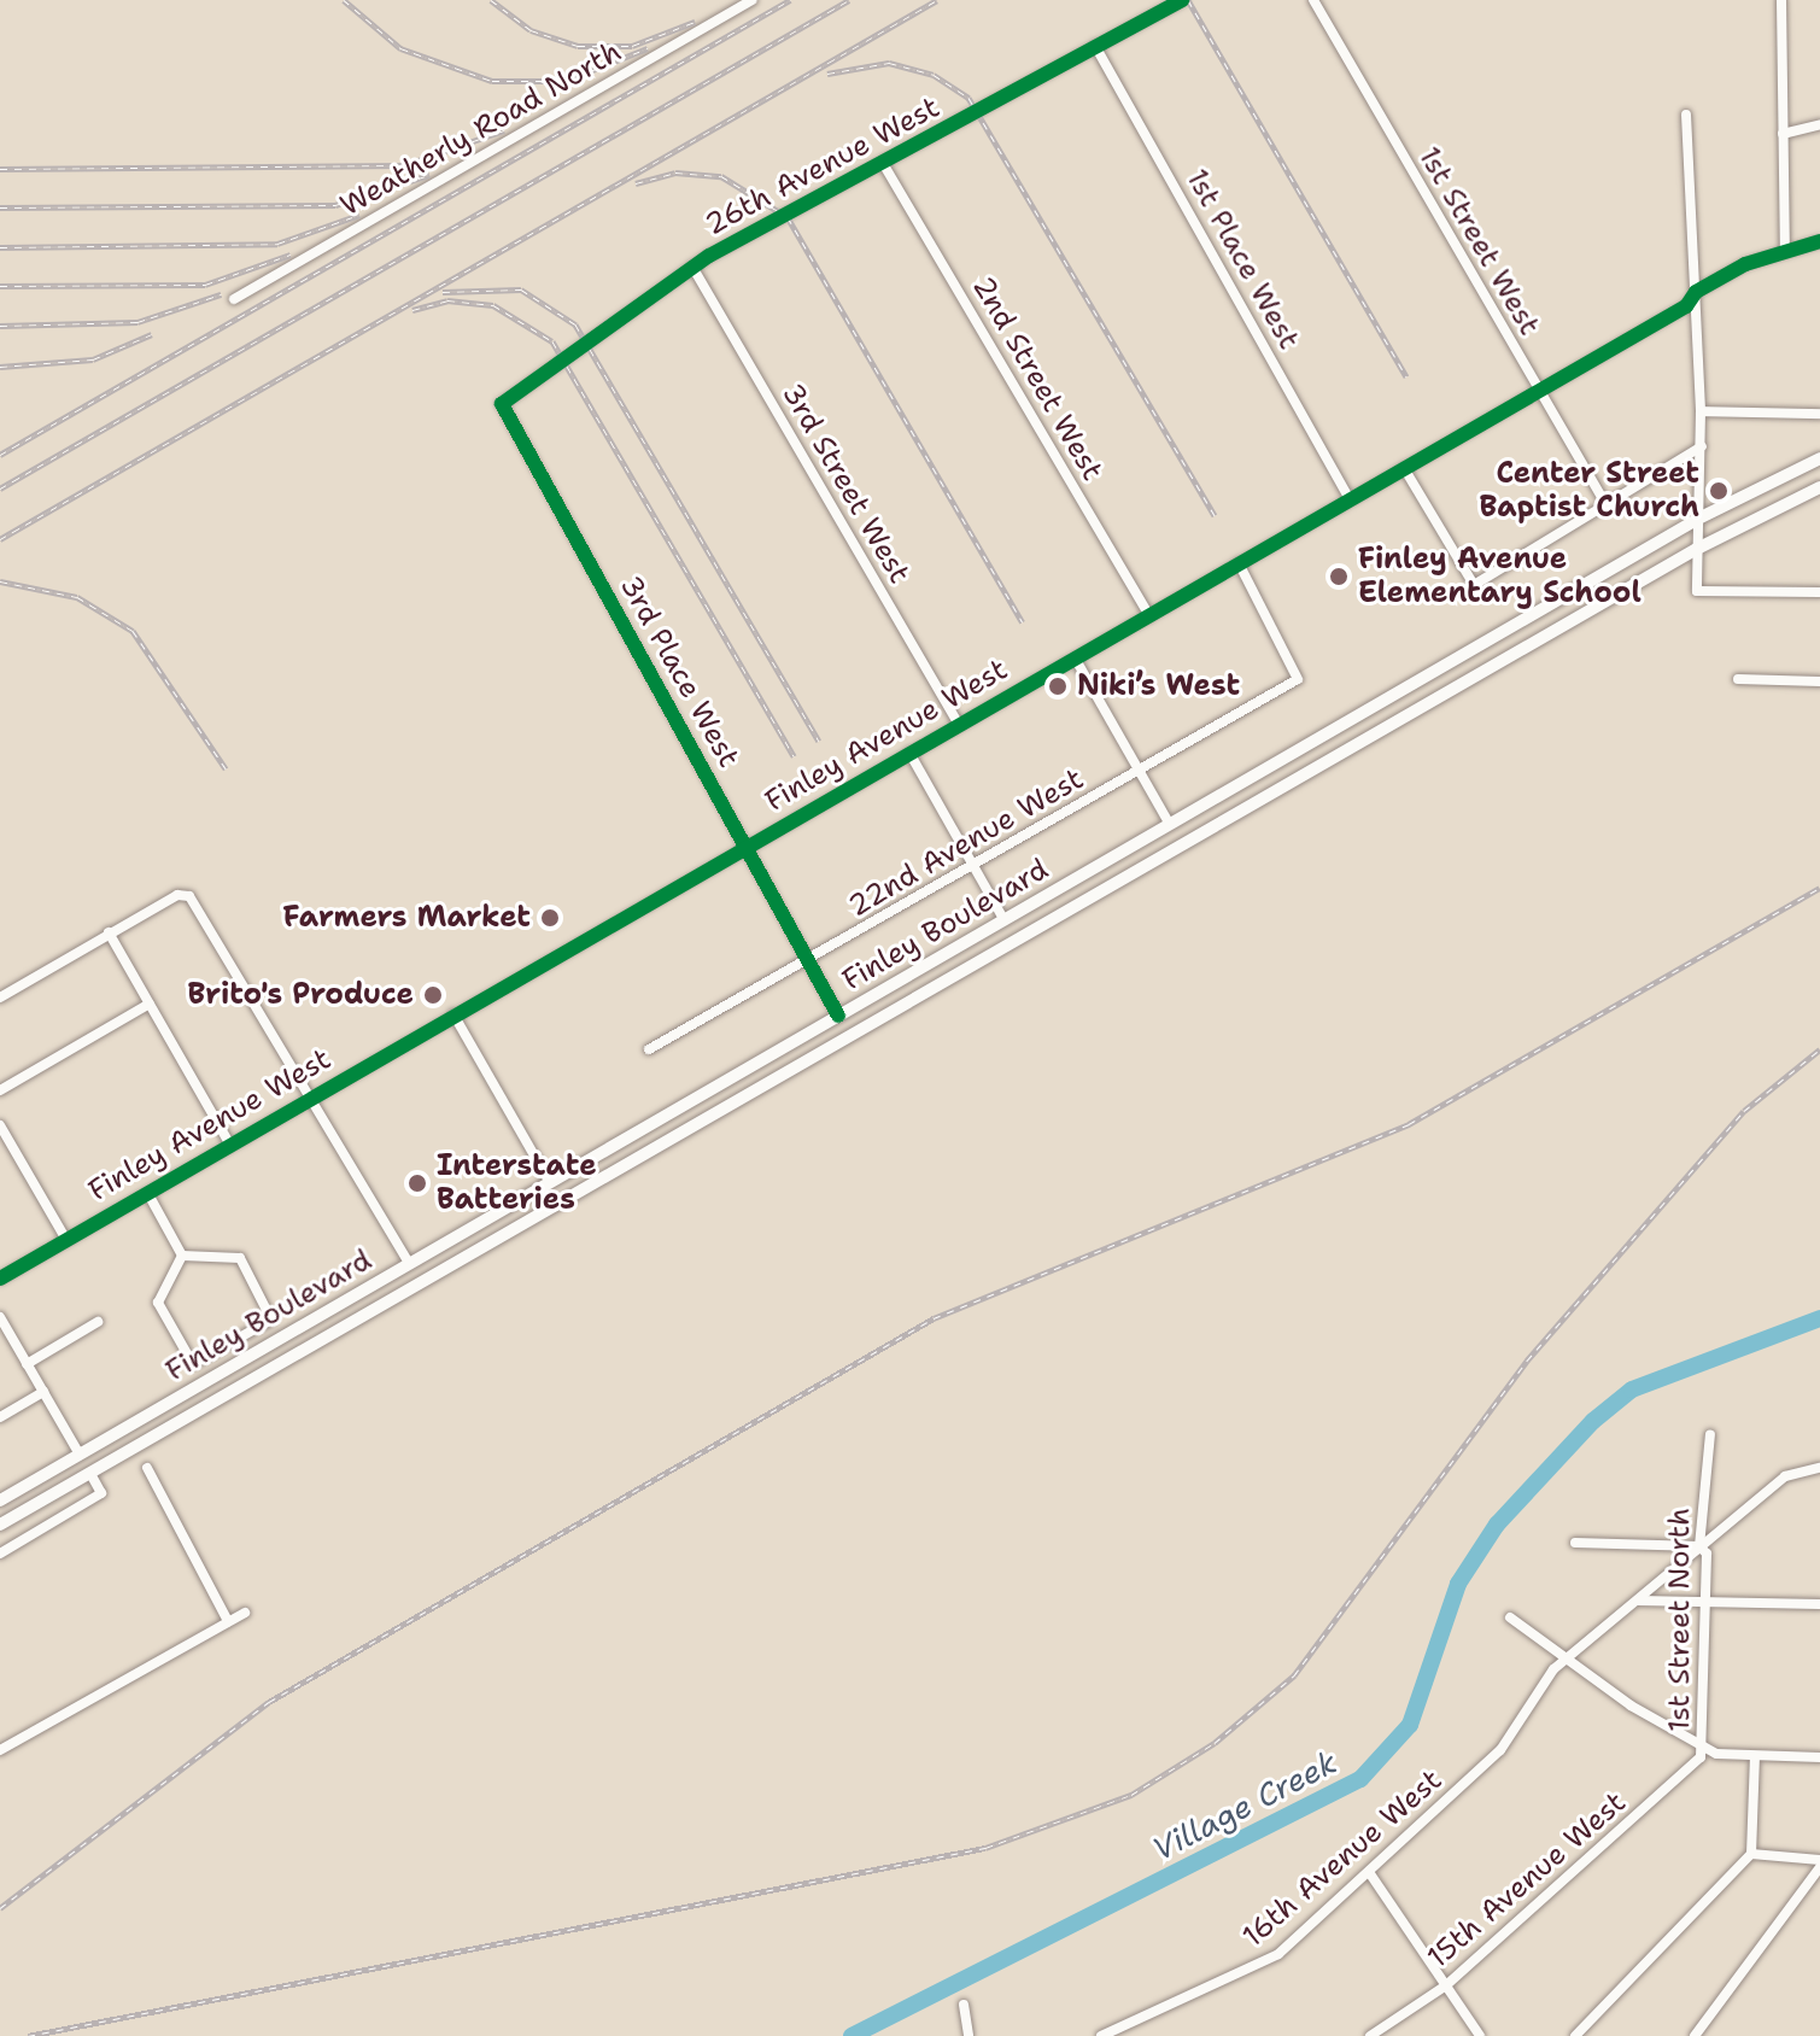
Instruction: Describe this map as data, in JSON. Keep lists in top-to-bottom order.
{
  "streets": {
    "main road": ["Finley Boulevard"],
    "street": [
      "Weatherly Road North",
      "26th Avenue West",
      "1st Street West",
      "1st Place West",
      "2nd Street West",
      "3rd Street West",
      "3rd Place West",
      "Finley Avenue West",
      "22nd Avenue West",
      "1st Street North",
      "16th Avenue West",
      "15th Avenue West"
    ]
  },
  "crossings": [
    ["26th Avenue West", "1st Place West"],
    ["26th Avenue West", "2nd Street West"],
    ["26th Avenue West", "3rd Street West"],
    ["26th Avenue West", "3rd Place West"],
    ["1st Street West", "Finley Avenue West"],
    ["1st Place West", "Finley Avenue West"],
    ["2nd Street West", "Finley Avenue West"],
    ["3rd Street West", "Finley Avenue West"],
    ["3rd Place West", "Finley Avenue West"],
    ["3rd Place West", "22nd Avenue West"],
    ["3rd Place West", "Finley Boulevard"],
    ["Finley Avenue West", "22nd Avenue West"],
    ["1st Street North", "16th Avenue West"],
    ["1st Street North", "15th Avenue West"]
  ],
  "water": ["Village Creek"],
  "places": [
    "Center Street Baptist Church",
    "Finley Avenue Elementary School",
    "Niki’s West",
    "Farmers Market",
    "Brito's Produce",
    "Interstate Batteries"
  ]
}
